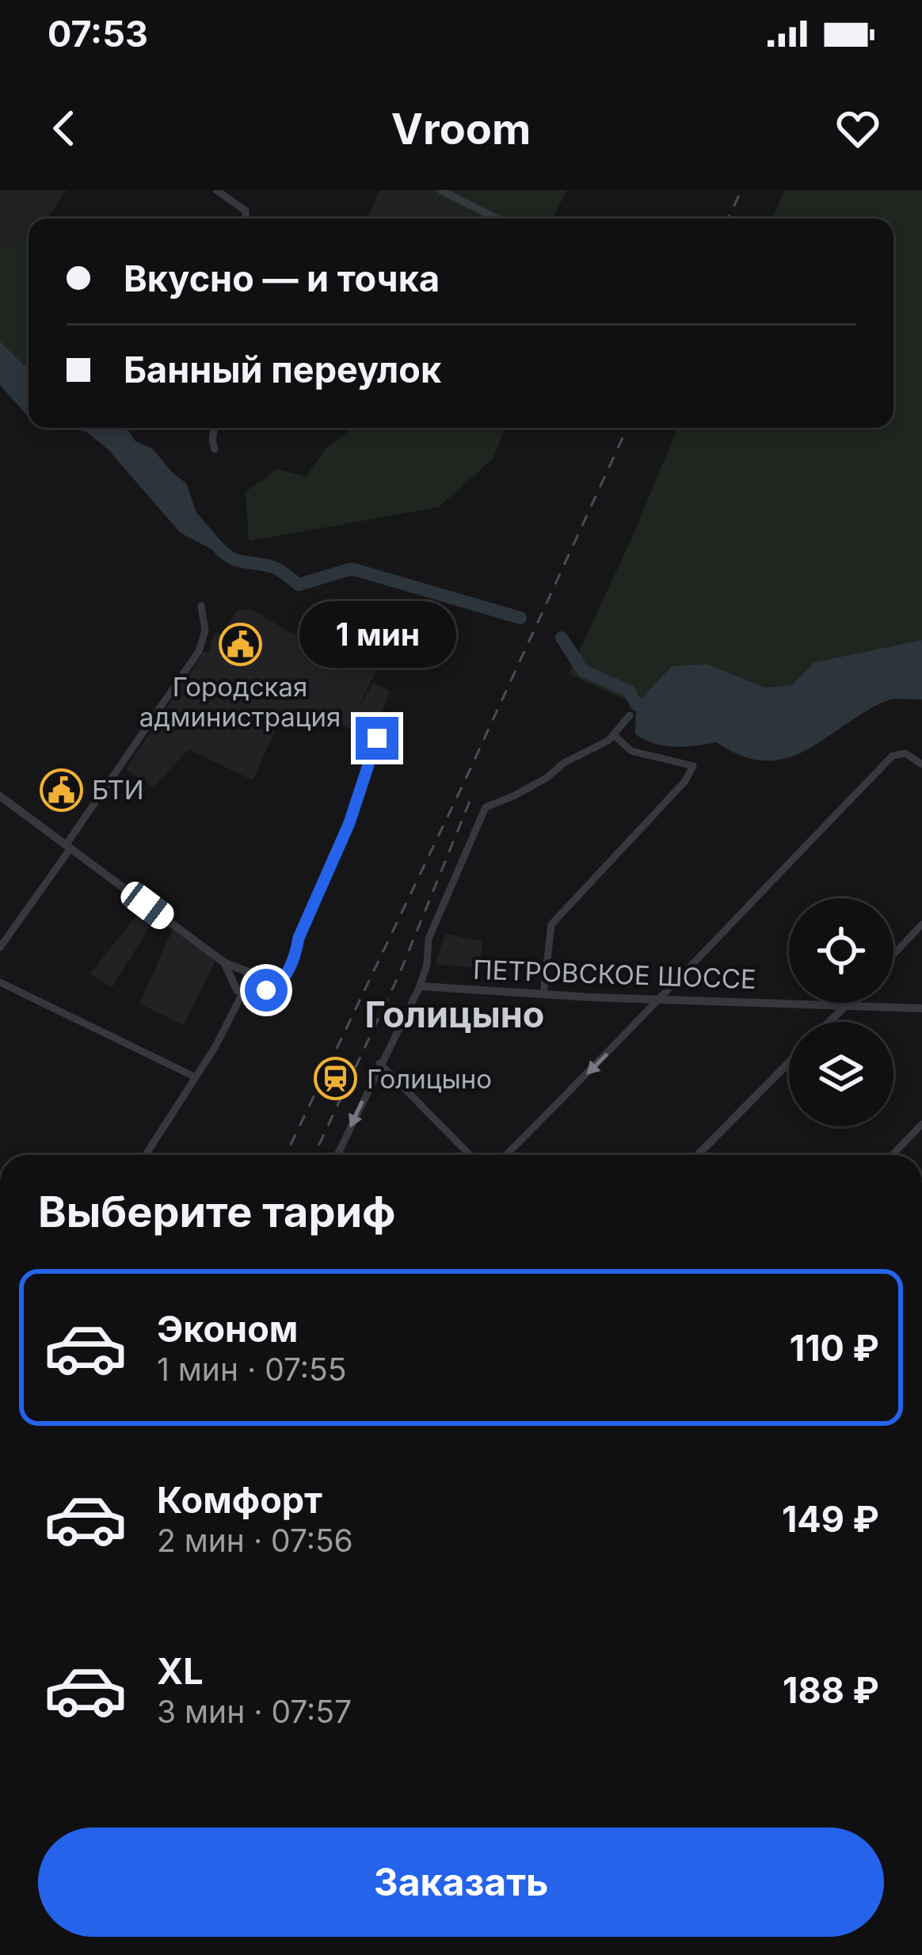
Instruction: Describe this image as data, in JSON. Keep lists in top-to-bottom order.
{
  "streets": {
    "street": ["ПЕТРОВСКОЕ ШОССЕ"]
  },
  "districts": ["Голицыно"],
  "places": {
    "public building": ["Городская администрация", "БТИ"],
    "station": ["Голицыно"]
  },
  "page": {
    "status": "07:53",
    "header": "Vroom",
    "banner": ["Вкусно — и точка", "Банный переулок"],
    "bubble": "1 мин",
    "heading": "Выберите тариф",
    "list": [
      {
        "name": "Эконом",
        "note": "1 мин · 07:55",
        "value": "110 ₽"
      },
      {
        "name": "Комфорт",
        "note": "2 мин · 07:56",
        "value": "149 ₽"
      },
      {
        "name": "XL",
        "note": "3 мин · 07:57",
        "value": "188 ₽"
      }
    ],
    "buttons": "Заказать"
  }
}
